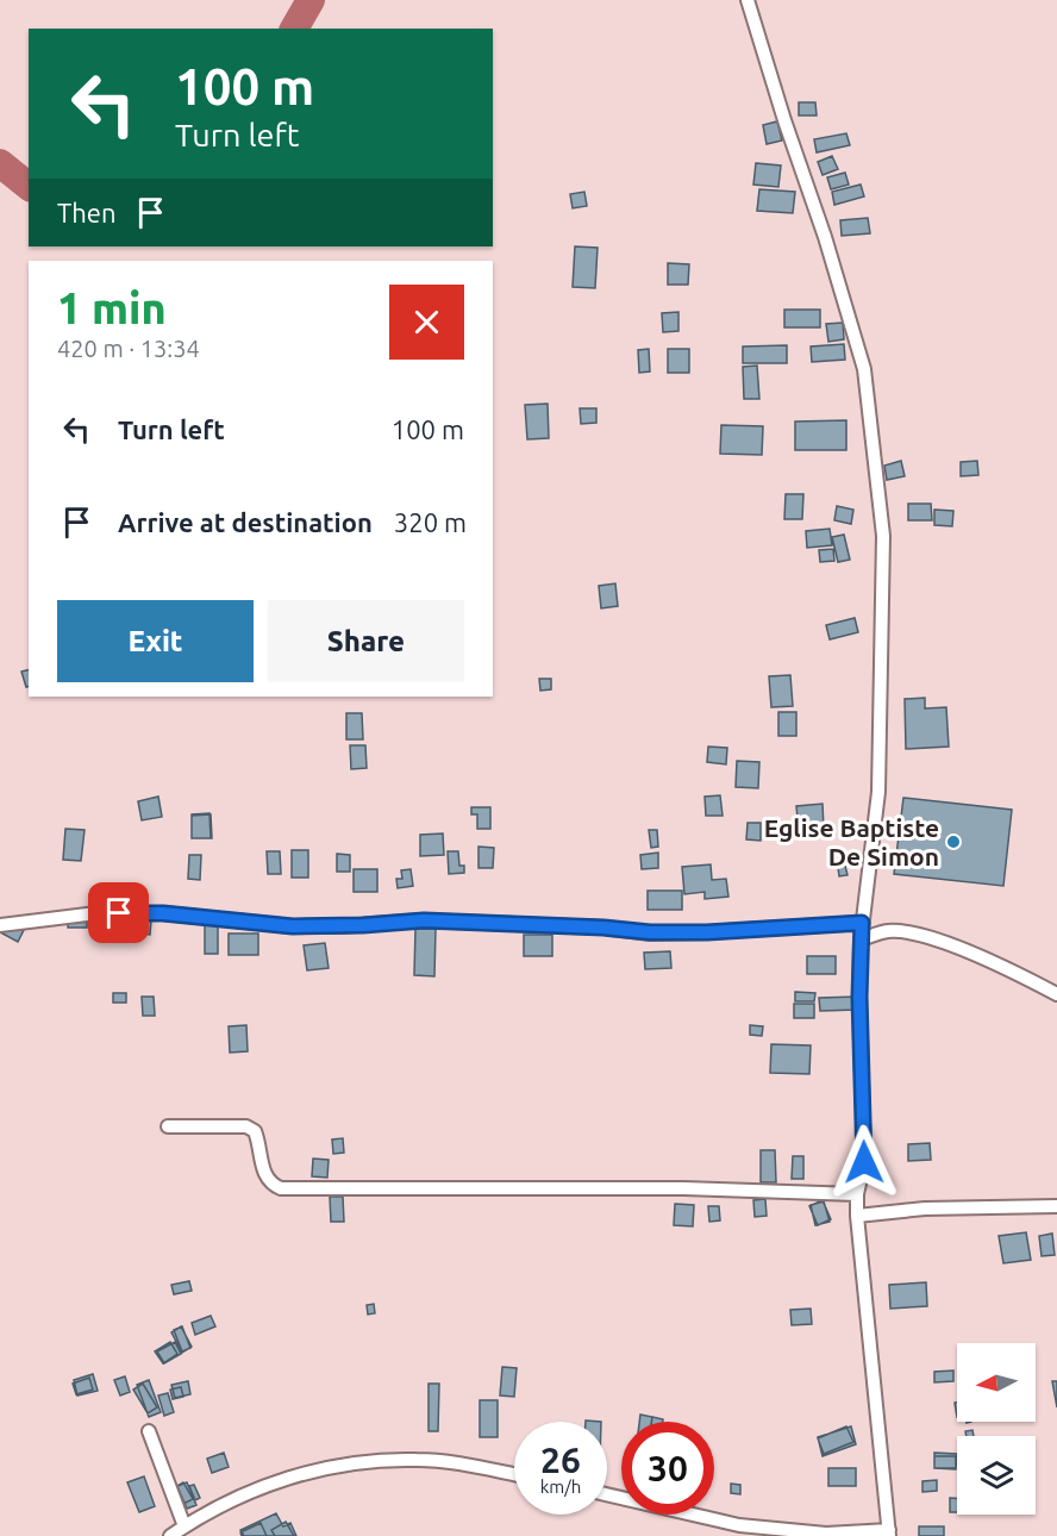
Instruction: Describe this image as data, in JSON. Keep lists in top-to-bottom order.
{
  "places": ["Eglise Baptiste De Simon"],
  "north": "left",
  "page": {
    "turn": ["100 m", "Turn left"],
    "then": "Then",
    "heading": ["1 min", "420 m · 13:34"],
    "list": [
      {
        "name": "Turn left",
        "value": "100 m"
      },
      {
        "name": "Arrive at destination",
        "value": "320 m"
      }
    ],
    "buttons": ["Exit", "Share"],
    "speed": "26 km/h",
    "limit": "30"
  }
}
